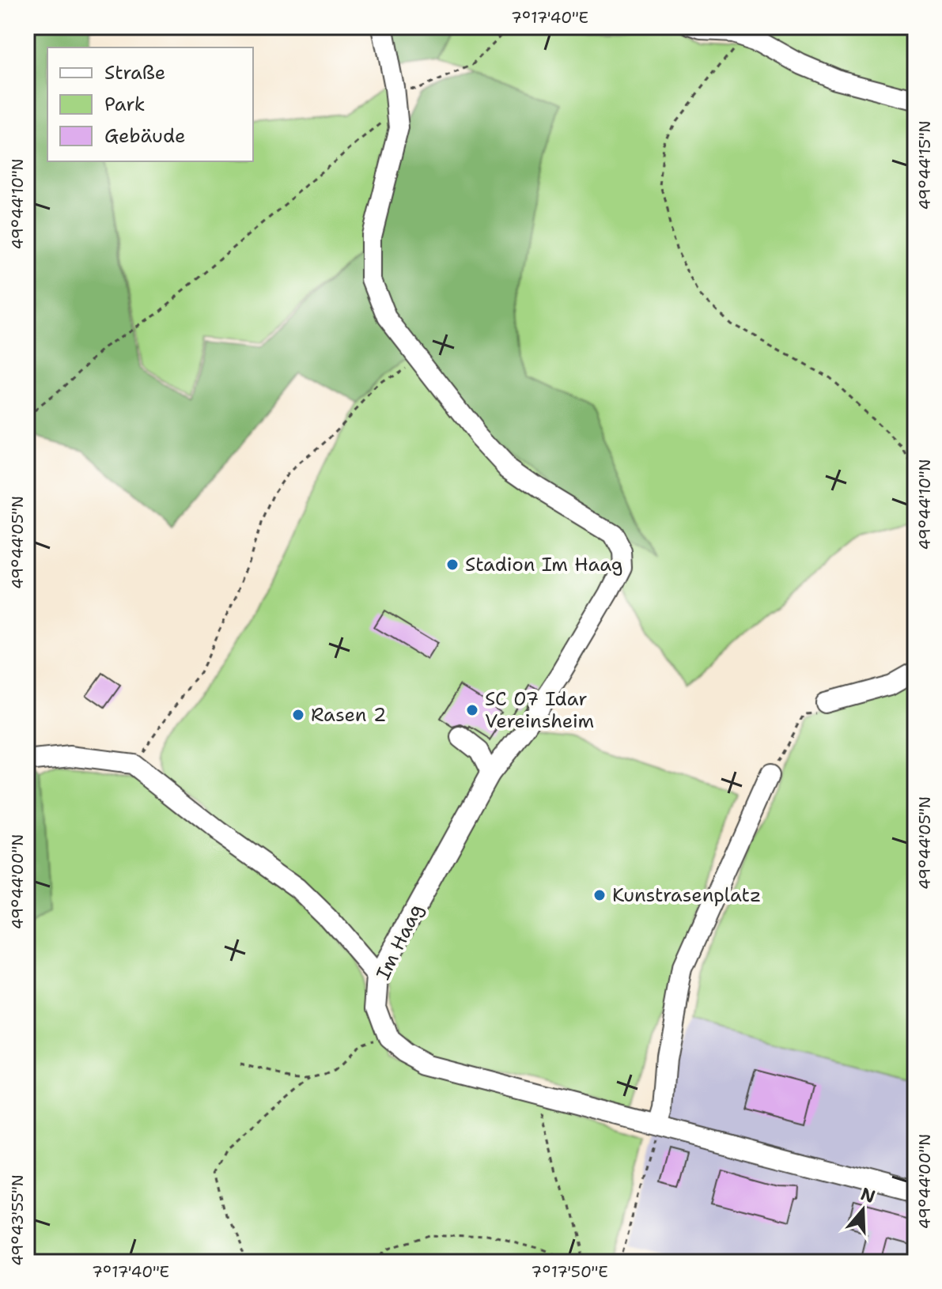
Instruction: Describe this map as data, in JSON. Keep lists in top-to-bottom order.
{
  "streets": {
    "street": ["Im Haag"]
  },
  "places": [
    "Stadion Im Haag",
    "SC 07 Idar Vereinsheim",
    "Rasen 2",
    "Kunstrasenplatz"
  ],
  "legend": ["Straße", "Park", "Gebäude"],
  "north": "top",
  "coordinates": [
    "7°17'40\"E",
    "49°44'15\"N",
    "49°44'10\"N",
    "49°44'05\"N",
    "49°44'00\"N",
    "49°43'55\"N",
    "7°17'50\"E"
  ]
}
